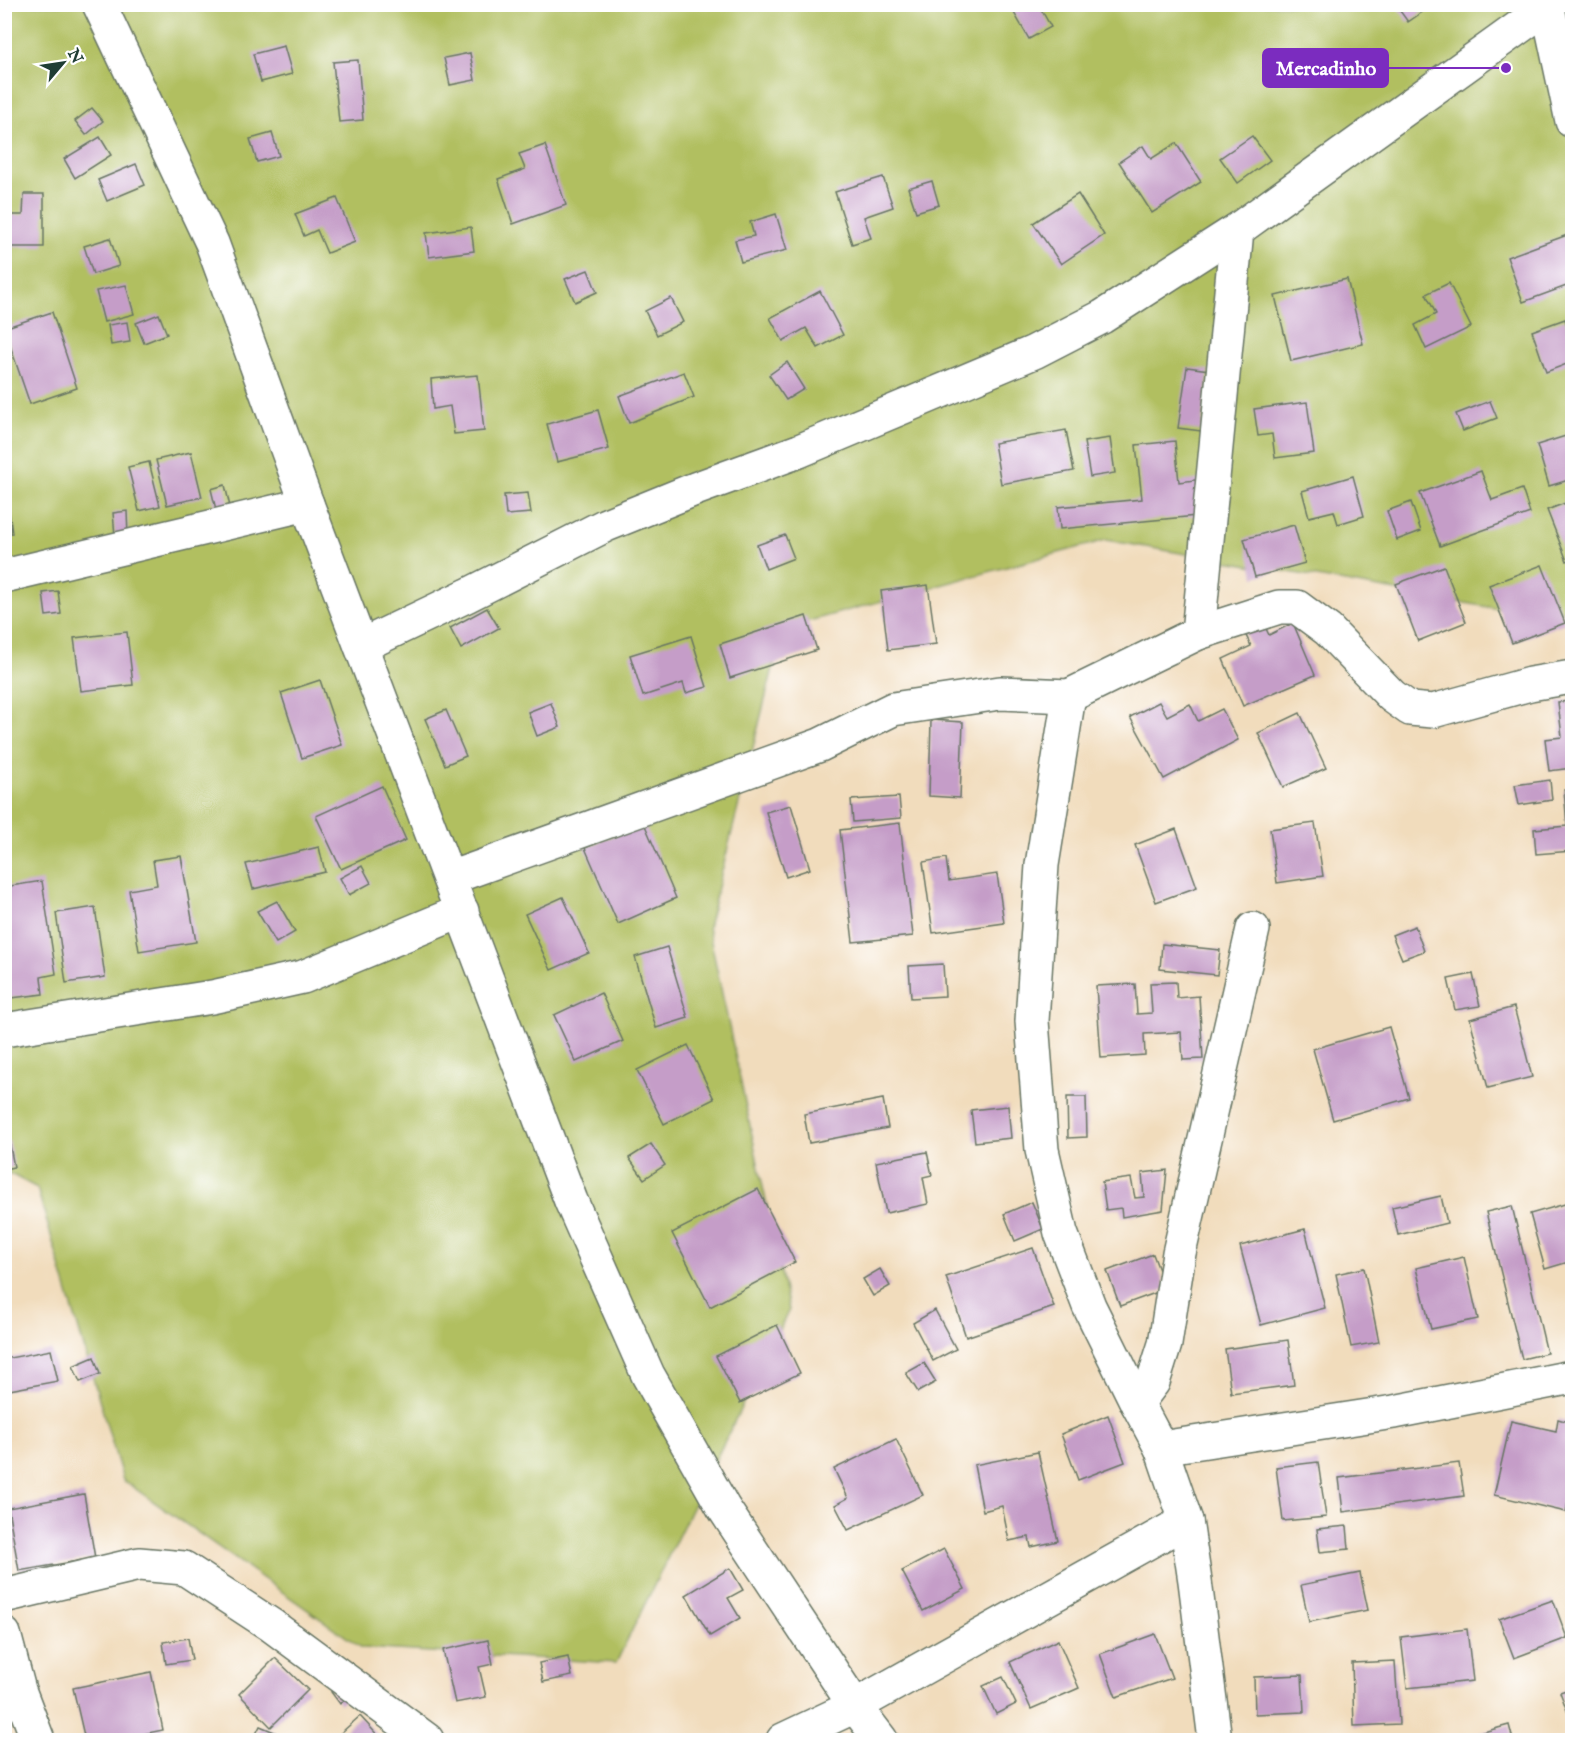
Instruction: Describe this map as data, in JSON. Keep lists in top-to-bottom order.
{
  "places": ["Mercadinho"],
  "north": "top right"
}
